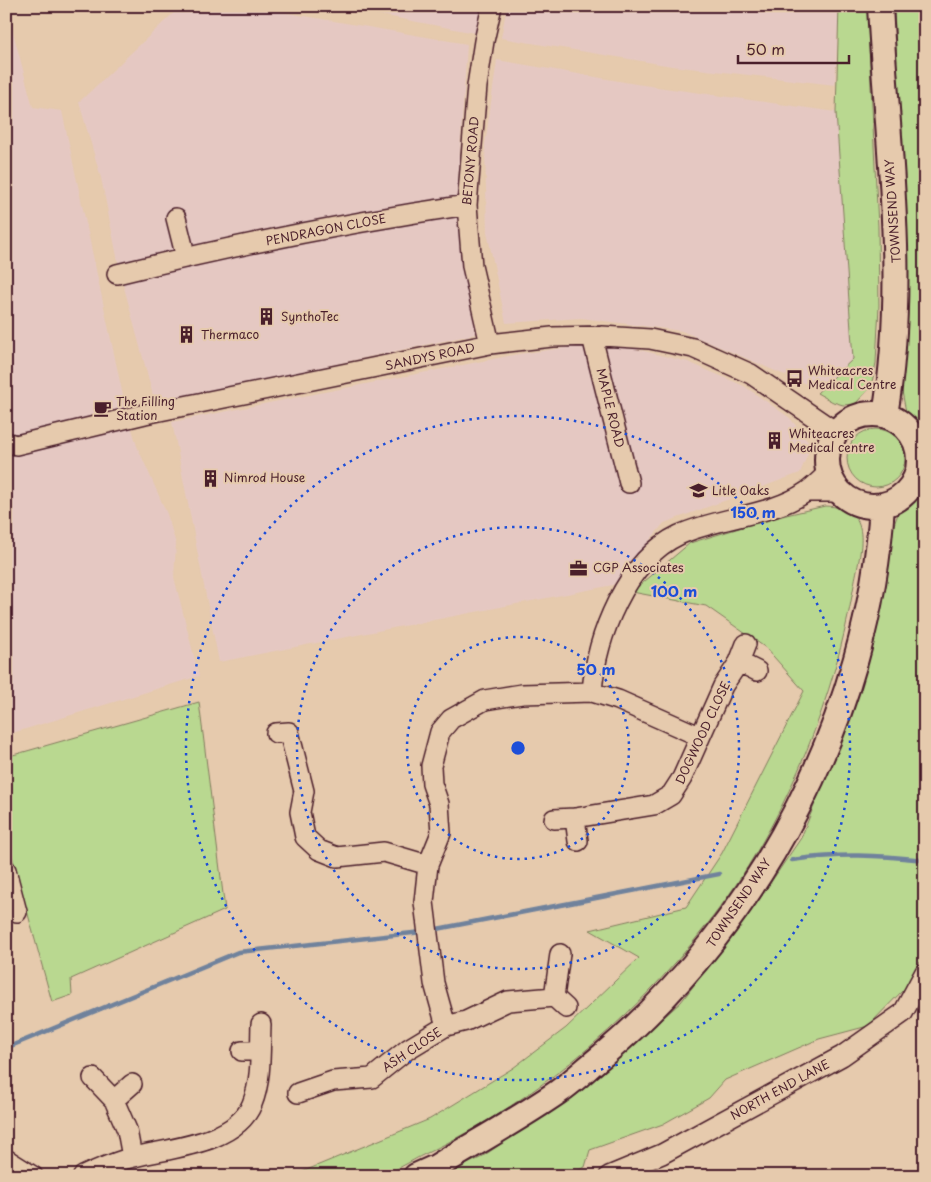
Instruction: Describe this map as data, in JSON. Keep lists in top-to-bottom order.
{
  "streets": {
    "main road": ["TOWNSEND WAY"],
    "street": [
      "BETONY ROAD",
      "PENDRAGON CLOSE",
      "SANDYS ROAD",
      "MAPLE ROAD",
      "DOGWOOD CLOSE",
      "ASH CLOSE",
      "NORTH END LANE"
    ]
  },
  "crossings": [
    ["BETONY ROAD", "PENDRAGON CLOSE"],
    ["BETONY ROAD", "SANDYS ROAD"],
    ["TOWNSEND WAY", "SANDYS ROAD"],
    ["SANDYS ROAD", "MAPLE ROAD"]
  ],
  "places": {
    "building": [
      "SynthoTec",
      "Thermaco",
      "Whiteacres Medical centre",
      "Nimrod House"
    ],
    "bus stop": ["Whiteacres Medical Centre"],
    "cafe": ["The Filling Station"],
    "school or university": ["Litle Oaks"],
    "office": ["CGP Associates"]
  },
  "scale_bar": "50 m",
  "rings": ["150 m", "100 m", "50 m"]
}
